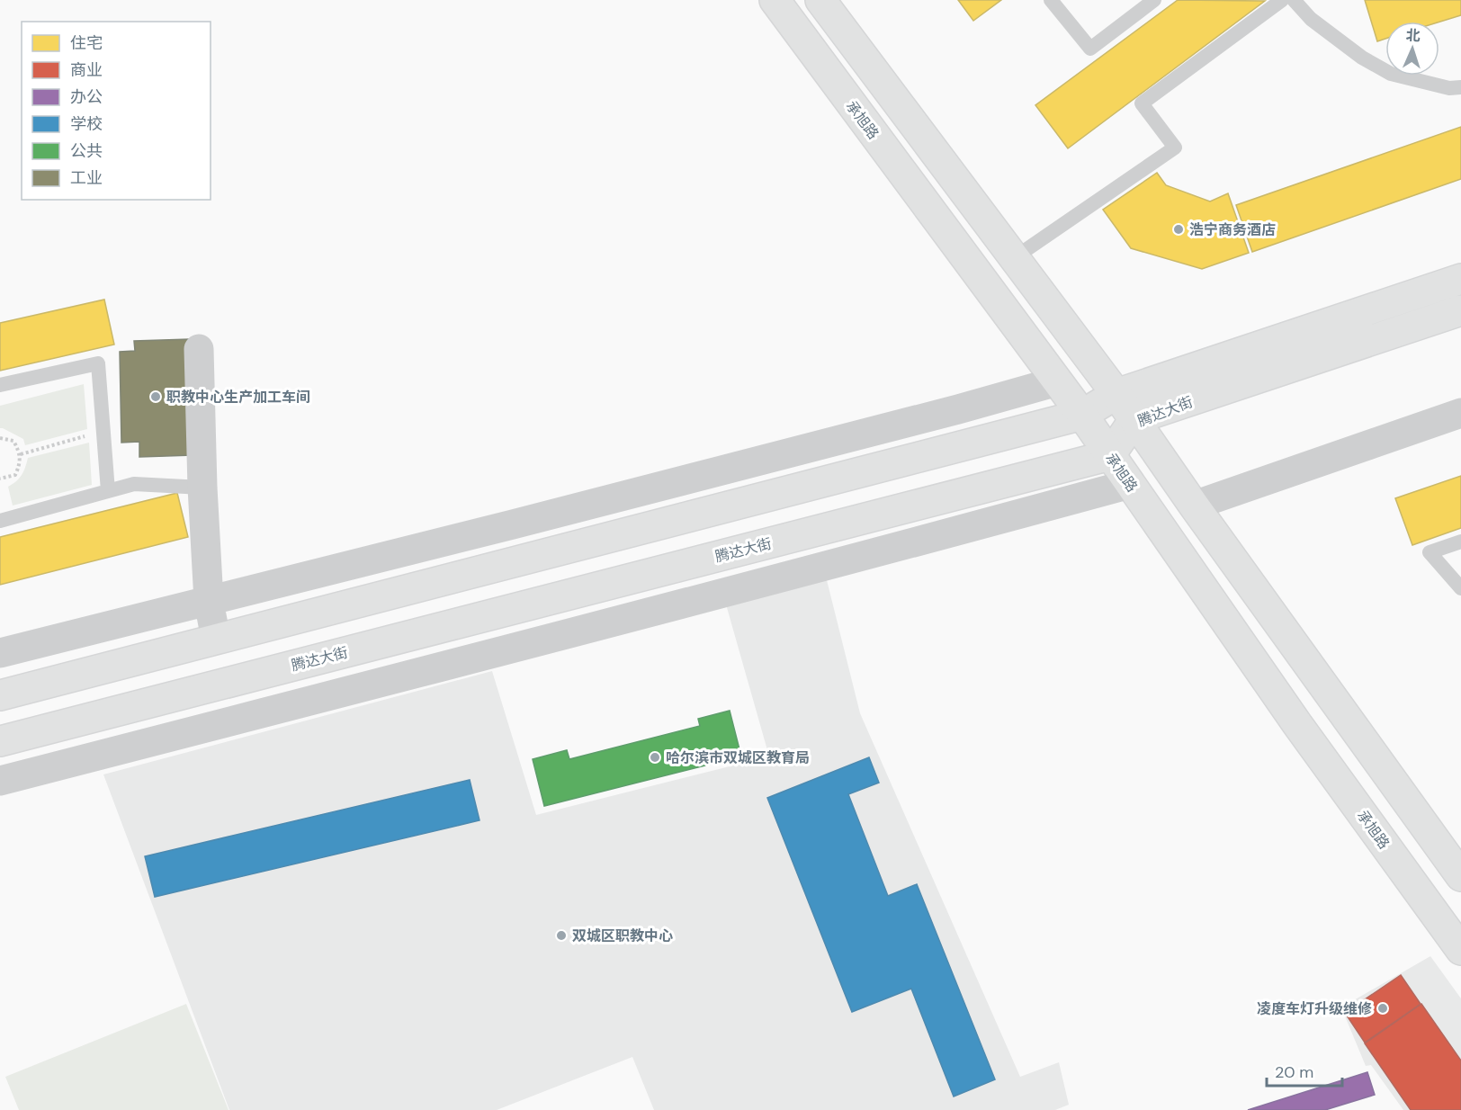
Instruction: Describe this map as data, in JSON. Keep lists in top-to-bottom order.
{
  "streets": {
    "main road": ["承旭路", "腾达大街"]
  },
  "crossings": [
    ["承旭路", "腾达大街"]
  ],
  "places": [
    "浩宁商务酒店",
    "职教中心生产加工车间",
    "哈尔滨市双城区教育局",
    "双城区职教中心",
    "凌度车灯升级维修"
  ],
  "legend": [
    "住宅",
    "商业",
    "办公",
    "学校",
    "公共",
    "工业"
  ],
  "scale_bar": "20 m",
  "north": "top"
}
